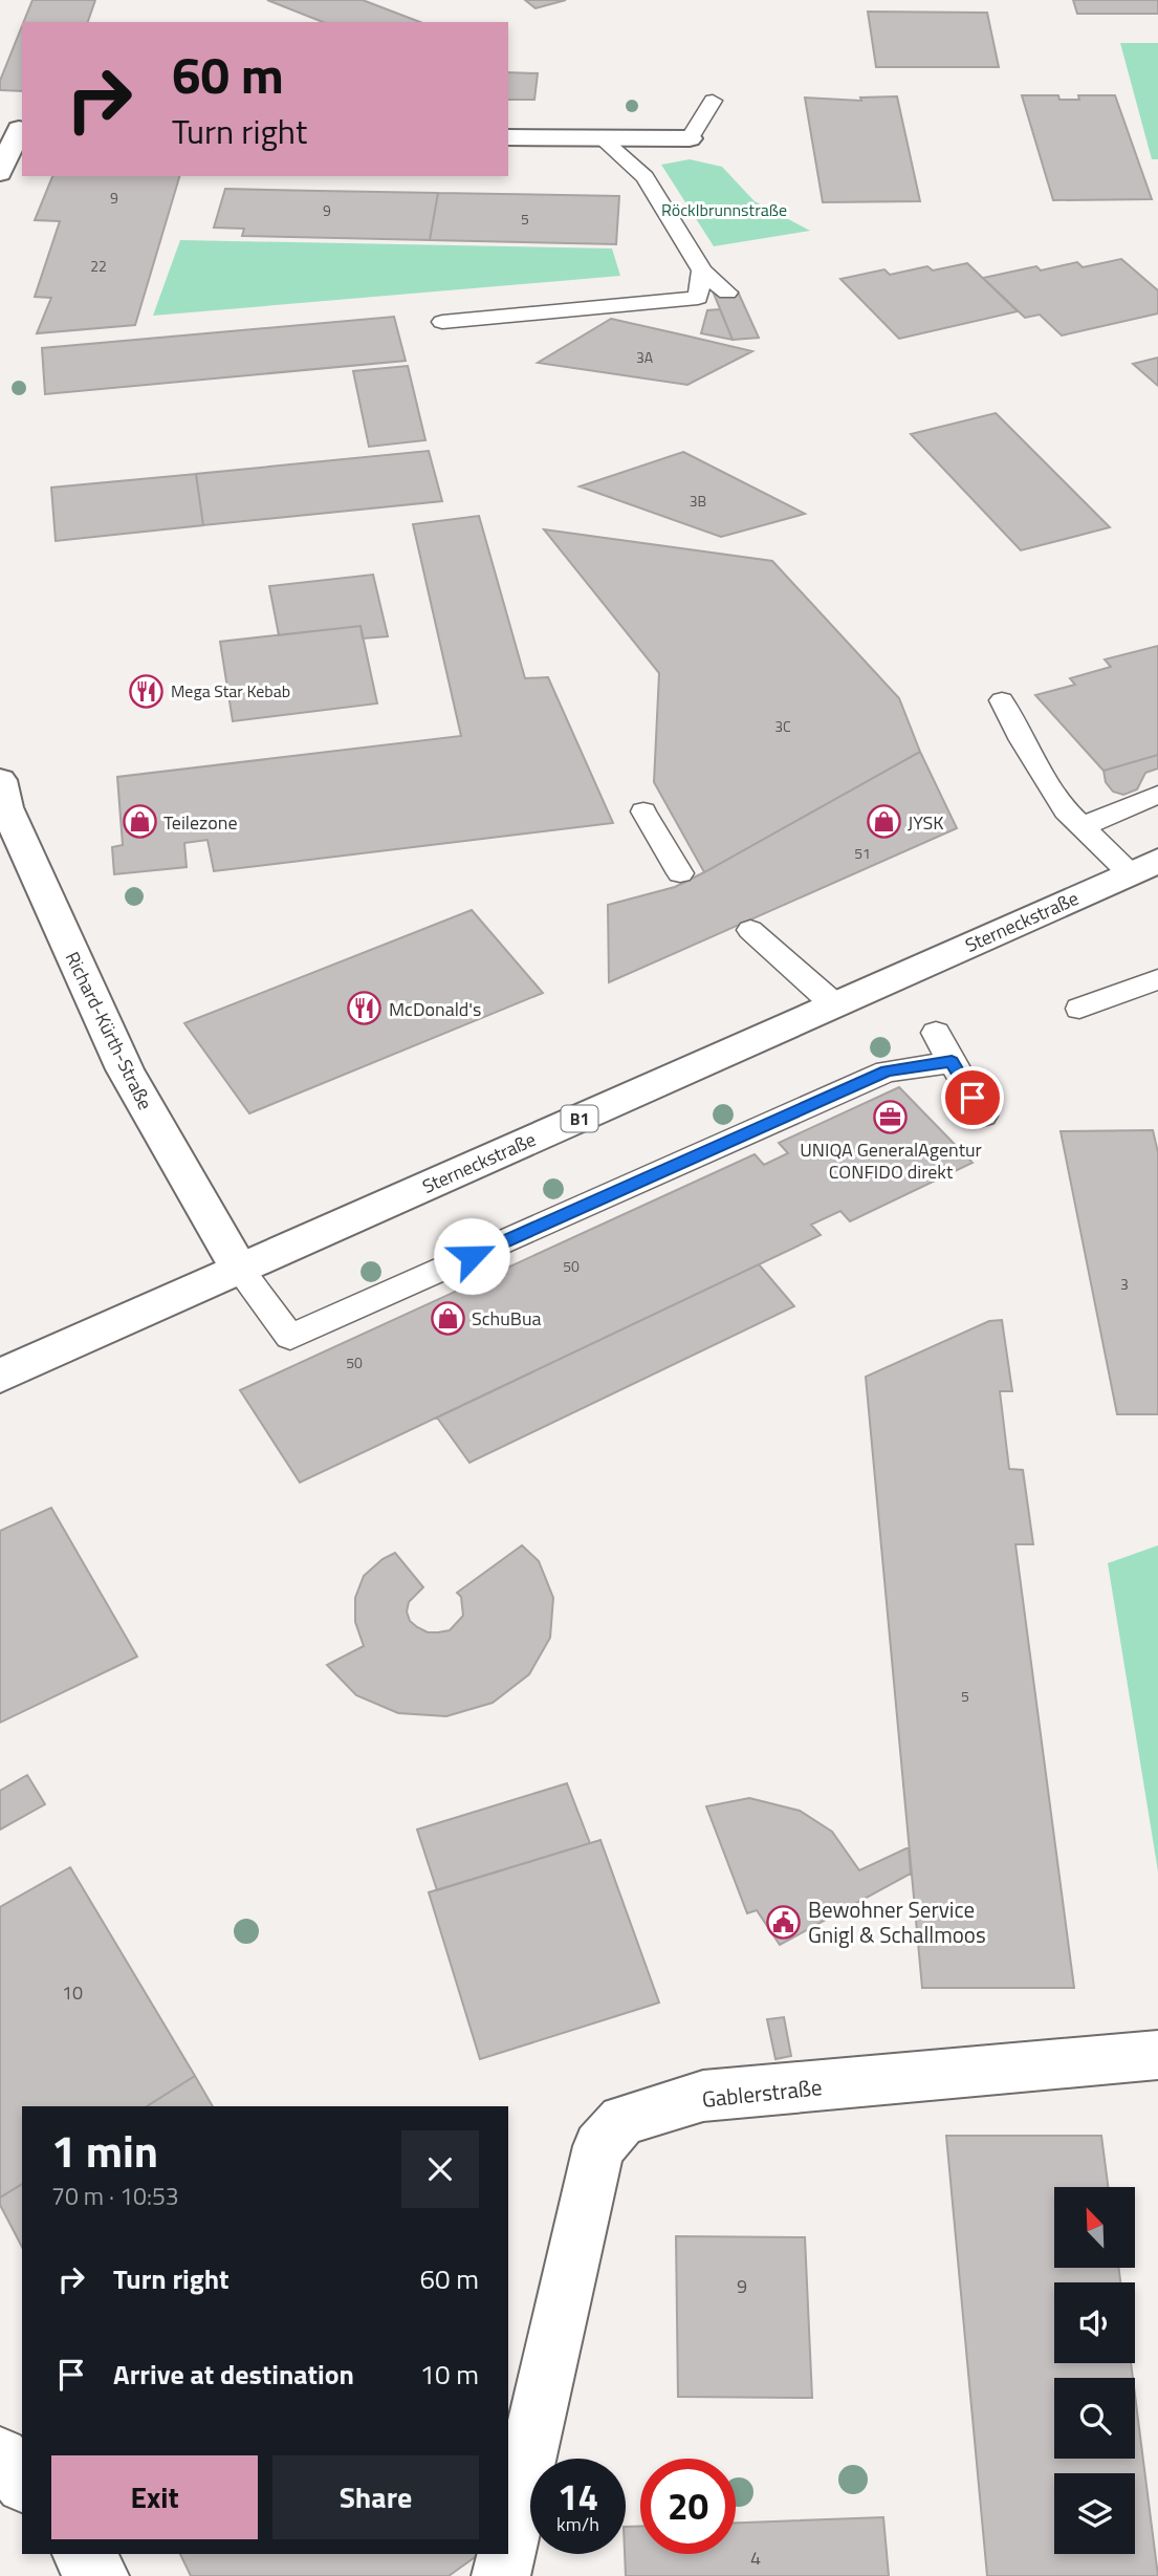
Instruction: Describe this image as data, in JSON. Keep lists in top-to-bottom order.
{
  "streets": {
    "street": [
      "Sterneckstraße",
      "Richard-Kürth-Straße",
      "B1",
      "Gablerstraße"
    ]
  },
  "crossings": [
    ["Sterneckstraße", "Richard-Kürth-Straße"]
  ],
  "parks": ["Röcklbrunnstraße"],
  "places": {
    "restaurant": ["Mega Star Kebab", "McDonald's"],
    "shop": ["Teilezone", "JYSK", "SchuBua"],
    "office": ["UNIQA GeneralAgentur CONFIDO direkt"],
    "public building": ["Bewohner Service Gnigl & Schallmoos"]
  },
  "house_numbers": [
    "9",
    "9",
    "5",
    "22",
    "3A",
    "3B",
    "3C",
    "51",
    "50",
    "3",
    "50",
    "5",
    "10",
    "9",
    "4"
  ],
  "north": "top left",
  "page": {
    "turn": ["60 m", "Turn right"],
    "heading": ["1 min", "70 m · 10:53"],
    "list": [
      {
        "name": "Turn right",
        "value": "60 m"
      },
      {
        "name": "Arrive at destination",
        "value": "10 m"
      }
    ],
    "buttons": ["Exit", "Share"],
    "speed": "14 km/h",
    "limit": "20"
  }
}
